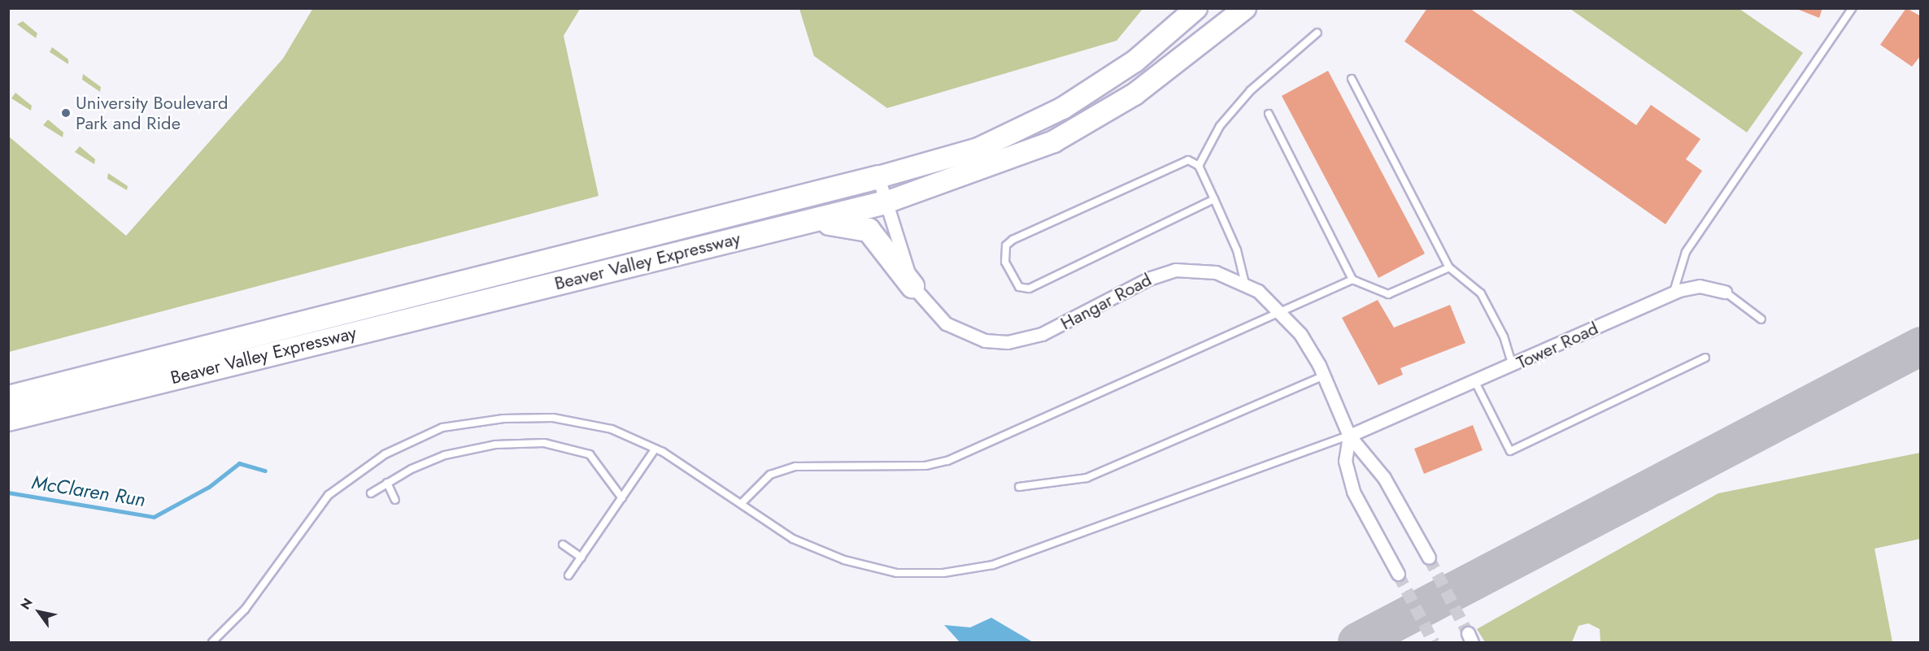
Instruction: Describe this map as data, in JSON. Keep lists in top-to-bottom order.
{
  "streets": {
    "highway": ["Beaver Valley Expressway"],
    "street": ["Hangar Road", "Tower Road"]
  },
  "crossings": [
    ["Beaver Valley Expressway", "Hangar Road"],
    ["Hangar Road", "Tower Road"]
  ],
  "water": ["McClaren Run"],
  "places": ["University Boulevard Park and Ride"],
  "north": "top left"
}
